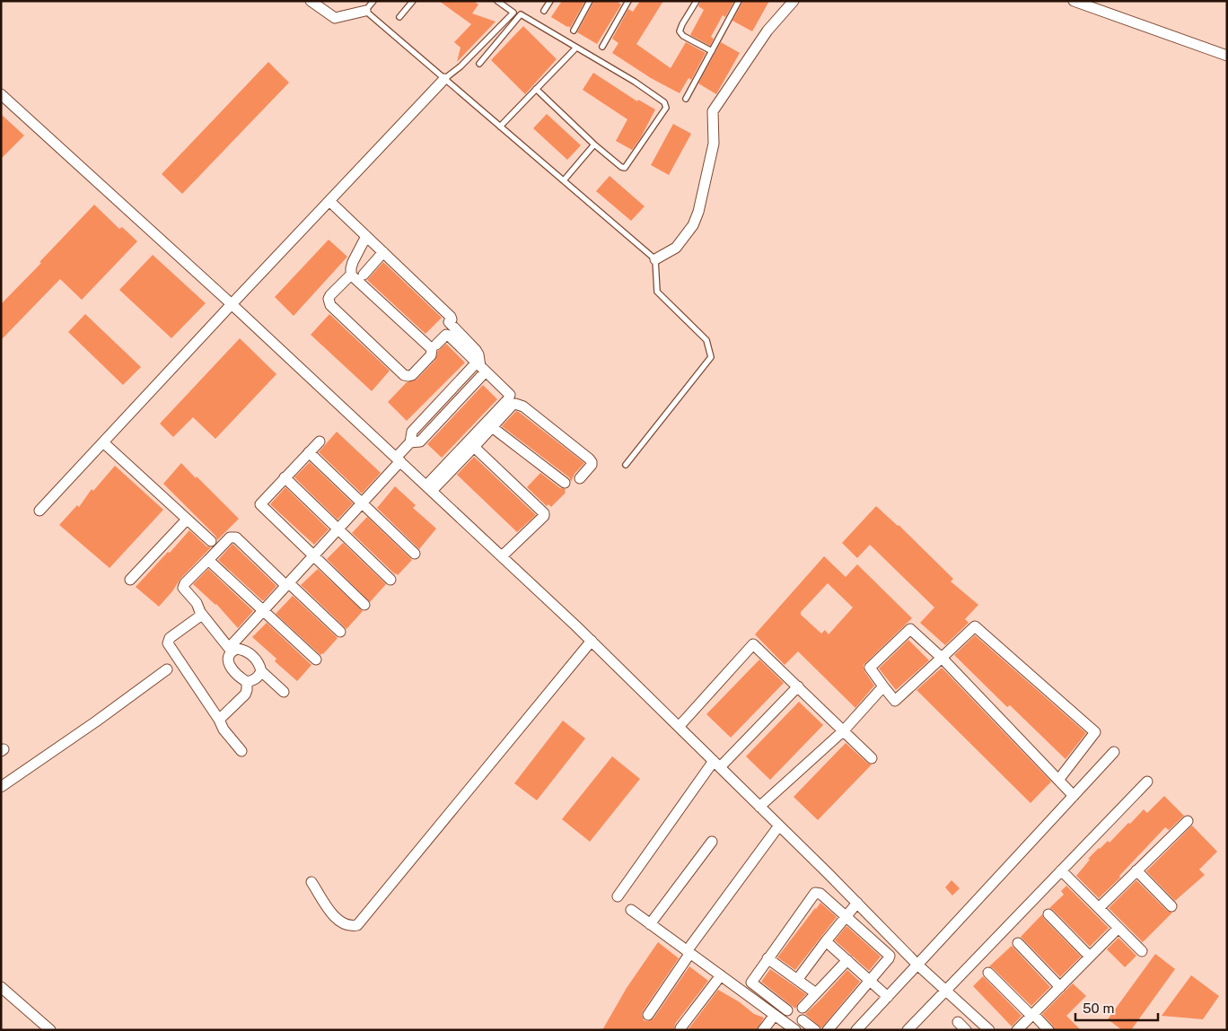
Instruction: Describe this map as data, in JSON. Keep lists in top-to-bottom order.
{
  "scale_bar": "50 m"
}
